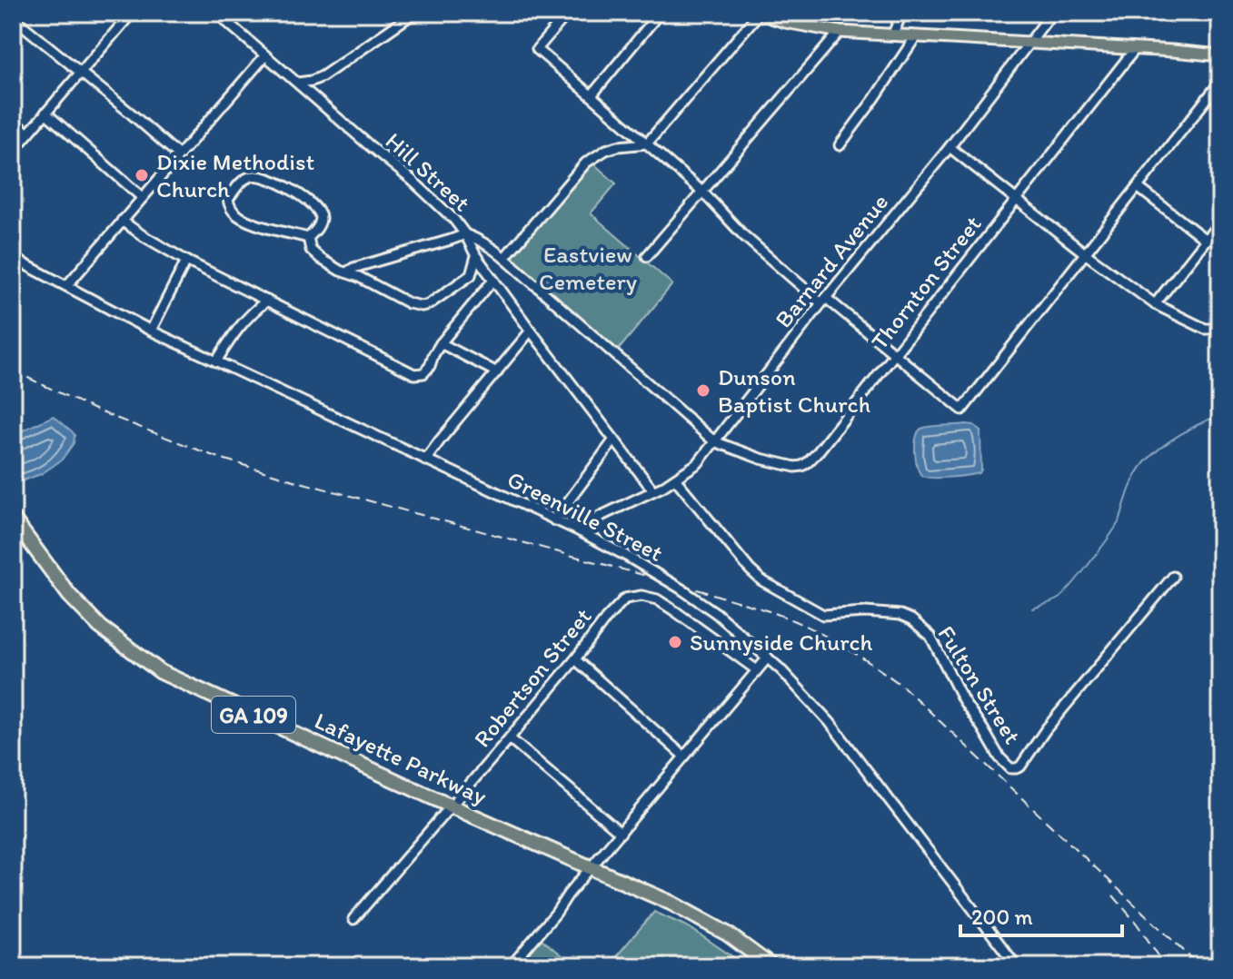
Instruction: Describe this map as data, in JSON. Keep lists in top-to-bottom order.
{
  "streets": {
    "highway": ["GA 109", "Lafayette Parkway"],
    "street": [
      "Hill Street",
      "Barnard Avenue",
      "Thornton Street",
      "Greenville Street",
      "Robertson Street",
      "Fulton Street"
    ]
  },
  "crossings": [
    ["Hill Street", "Barnard Avenue"],
    ["Hill Street", "Thornton Street"],
    ["Barnard Avenue", "Thornton Street"],
    ["Barnard Avenue", "Greenville Street"],
    ["Barnard Avenue", "Fulton Street"],
    ["Robertson Street", "Lafayette Parkway"]
  ],
  "parks": ["Eastview Cemetery"],
  "places": ["Dixie Methodist Church", "Dunson Baptist Church", "Sunnyside Church"],
  "scale_bar": "200 m"
}
